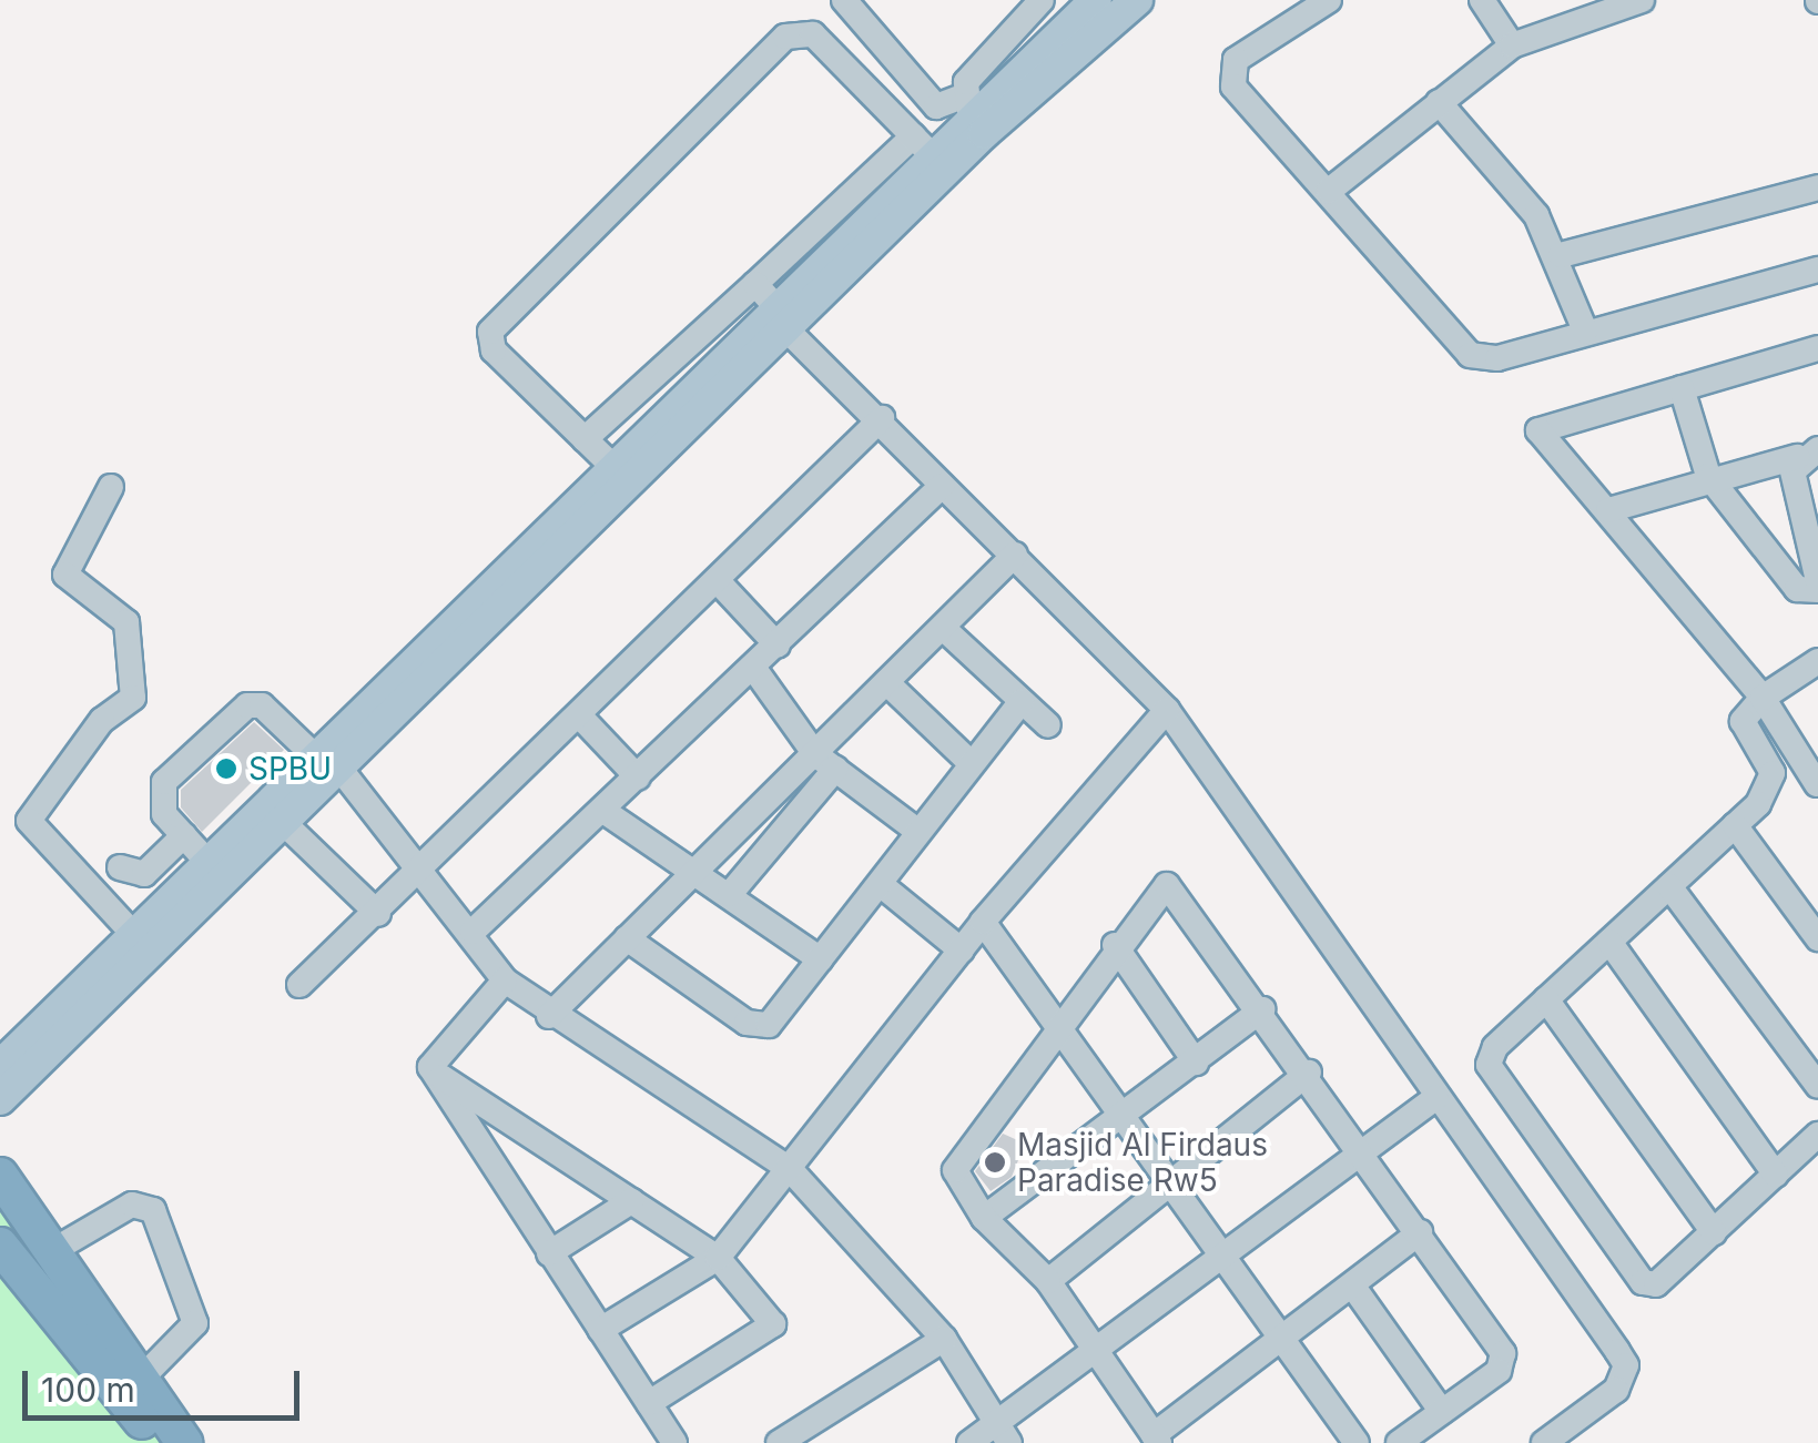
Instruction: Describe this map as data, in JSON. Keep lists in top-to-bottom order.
{
  "places": ["SPBU", "Masjid Al Firdaus Paradise Rw5"],
  "scale_bar": "100 m"
}
